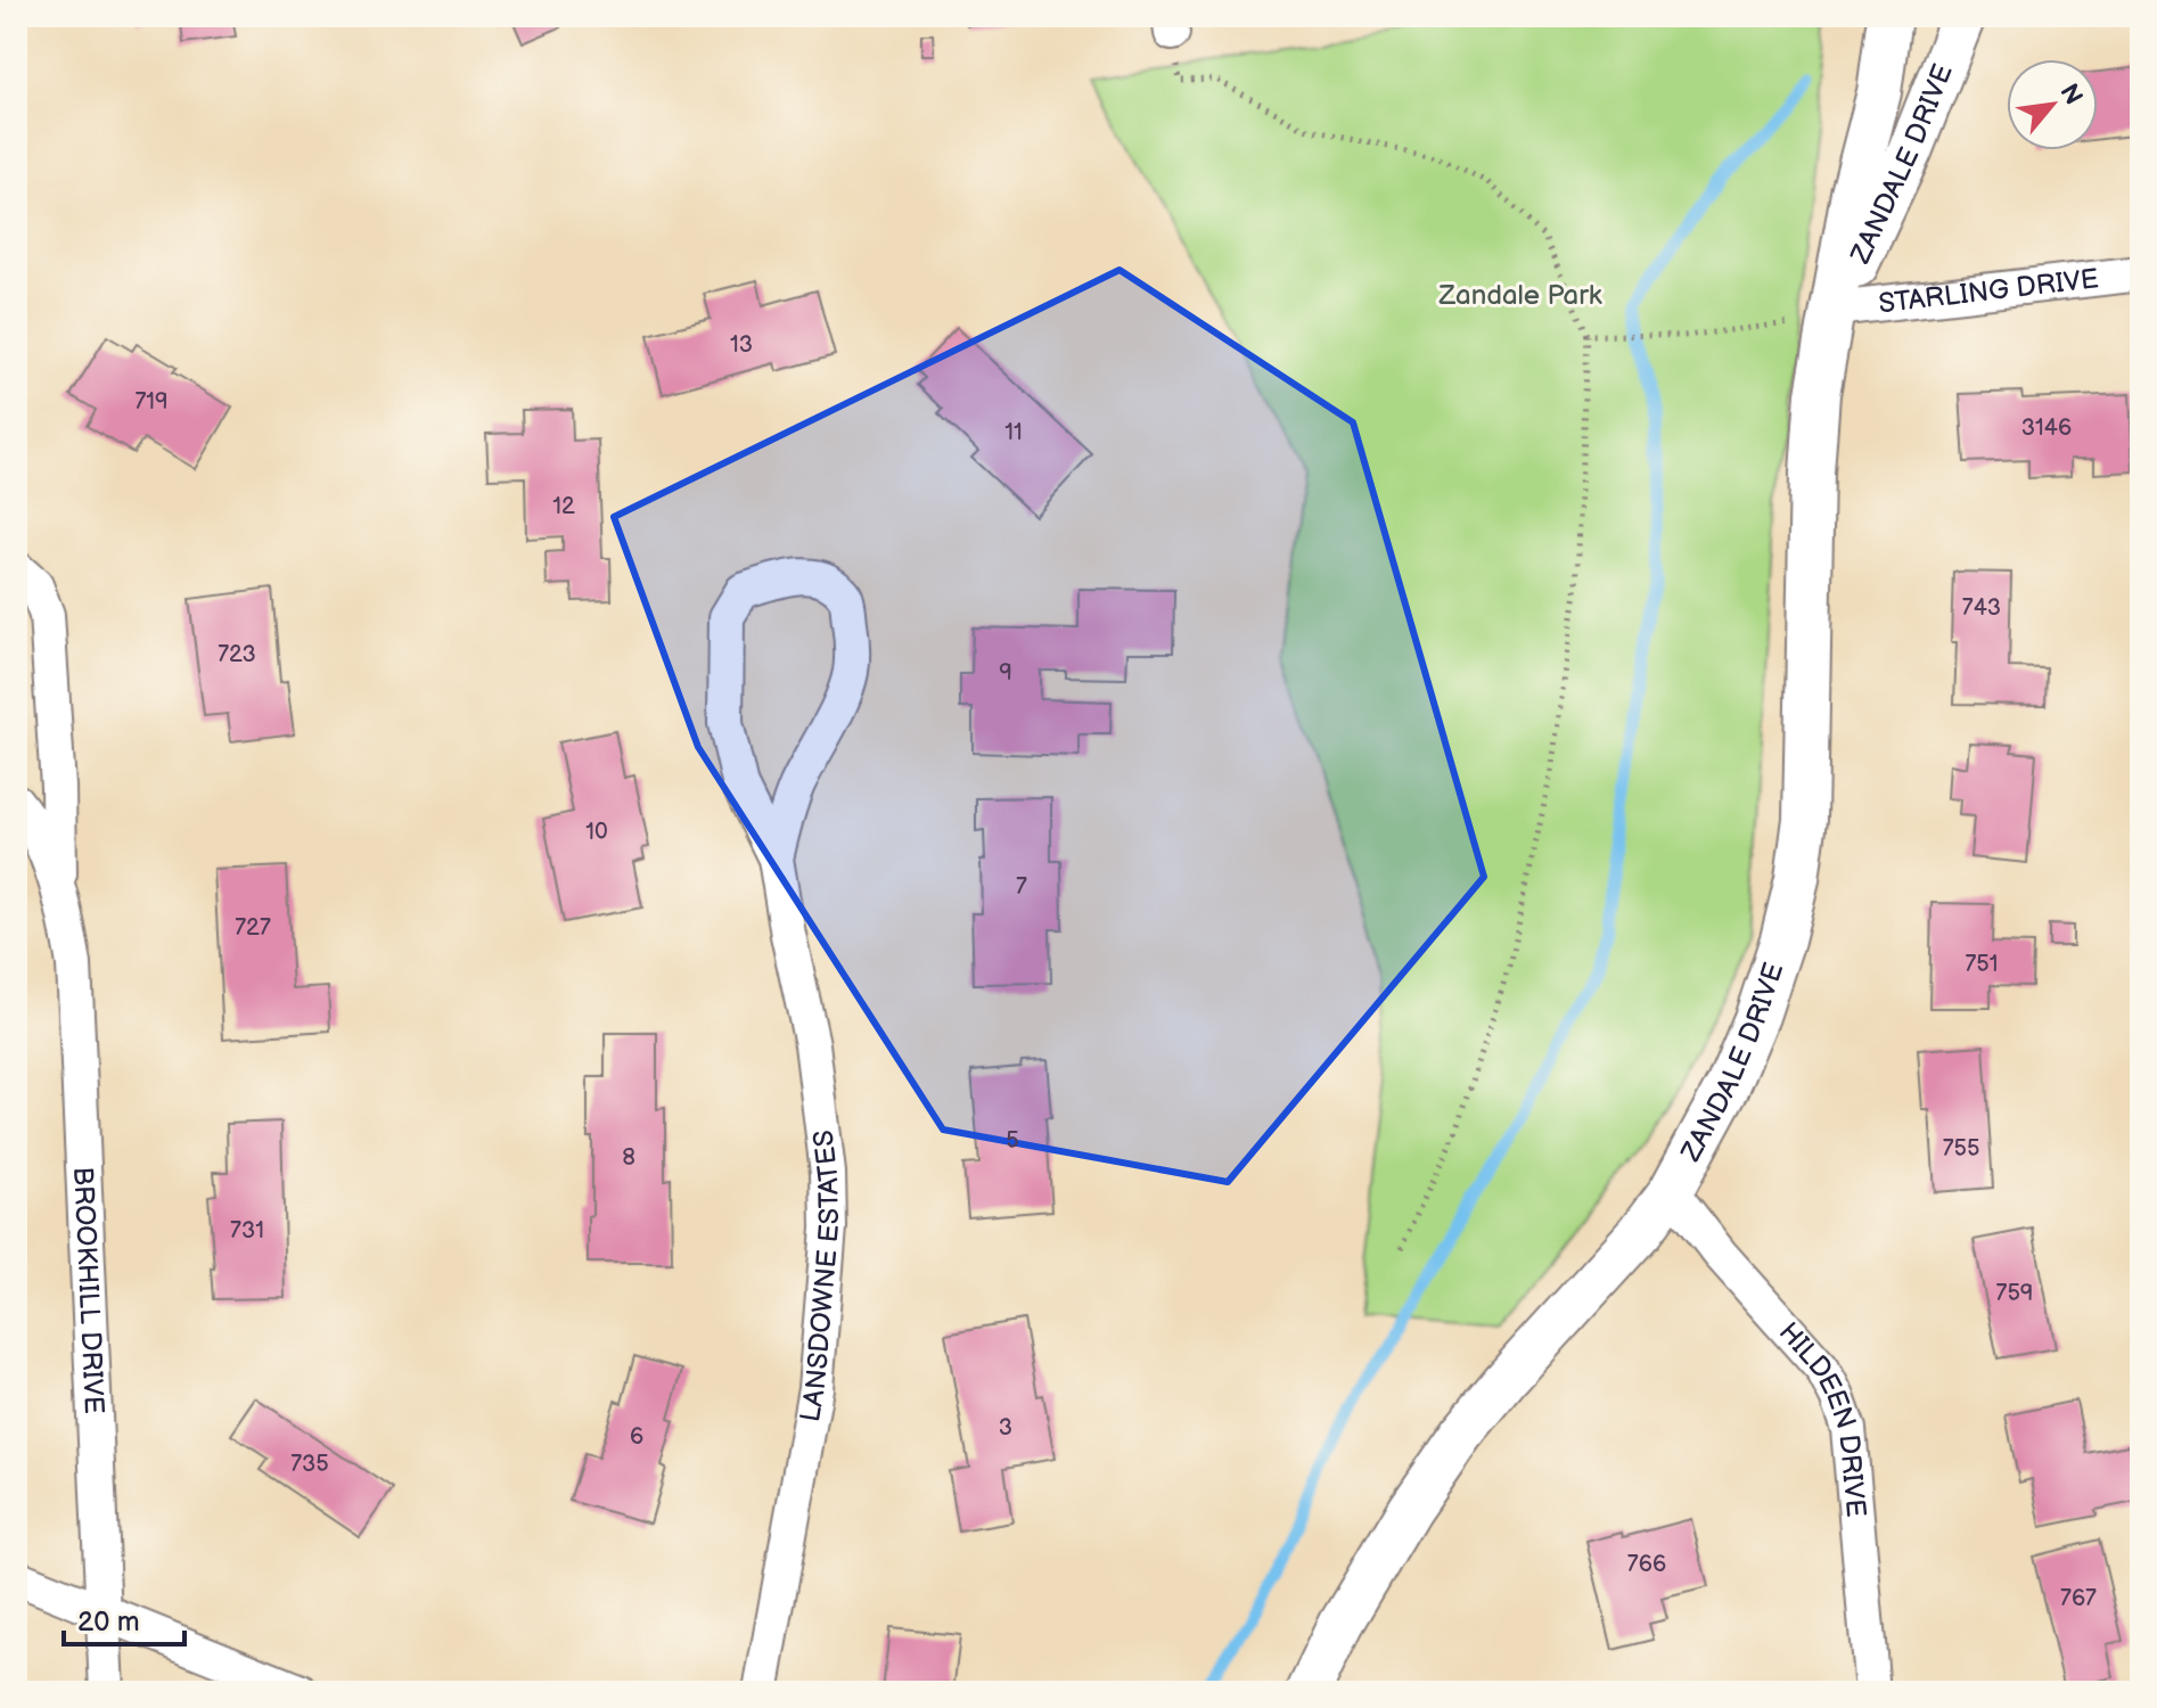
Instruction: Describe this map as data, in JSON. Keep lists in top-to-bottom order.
{
  "streets": {
    "street": [
      "ZANDALE DRIVE",
      "STARLING DRIVE",
      "LANSDOWNE ESTATES",
      "BROOKHILL DRIVE",
      "HILDEEN DRIVE"
    ]
  },
  "crossings": [
    ["ZANDALE DRIVE", "STARLING DRIVE"],
    ["ZANDALE DRIVE", "HILDEEN DRIVE"]
  ],
  "parks": ["Zandale Park"],
  "house_numbers": [
    "13",
    "719",
    "3146",
    "11",
    "12",
    "743",
    "723",
    "9",
    "10",
    "7",
    "727",
    "751",
    "5",
    "755",
    "8",
    "731",
    "759",
    "3",
    "6",
    "735",
    "766",
    "767"
  ],
  "scale_bar": "20 m",
  "north": "top right"
}
